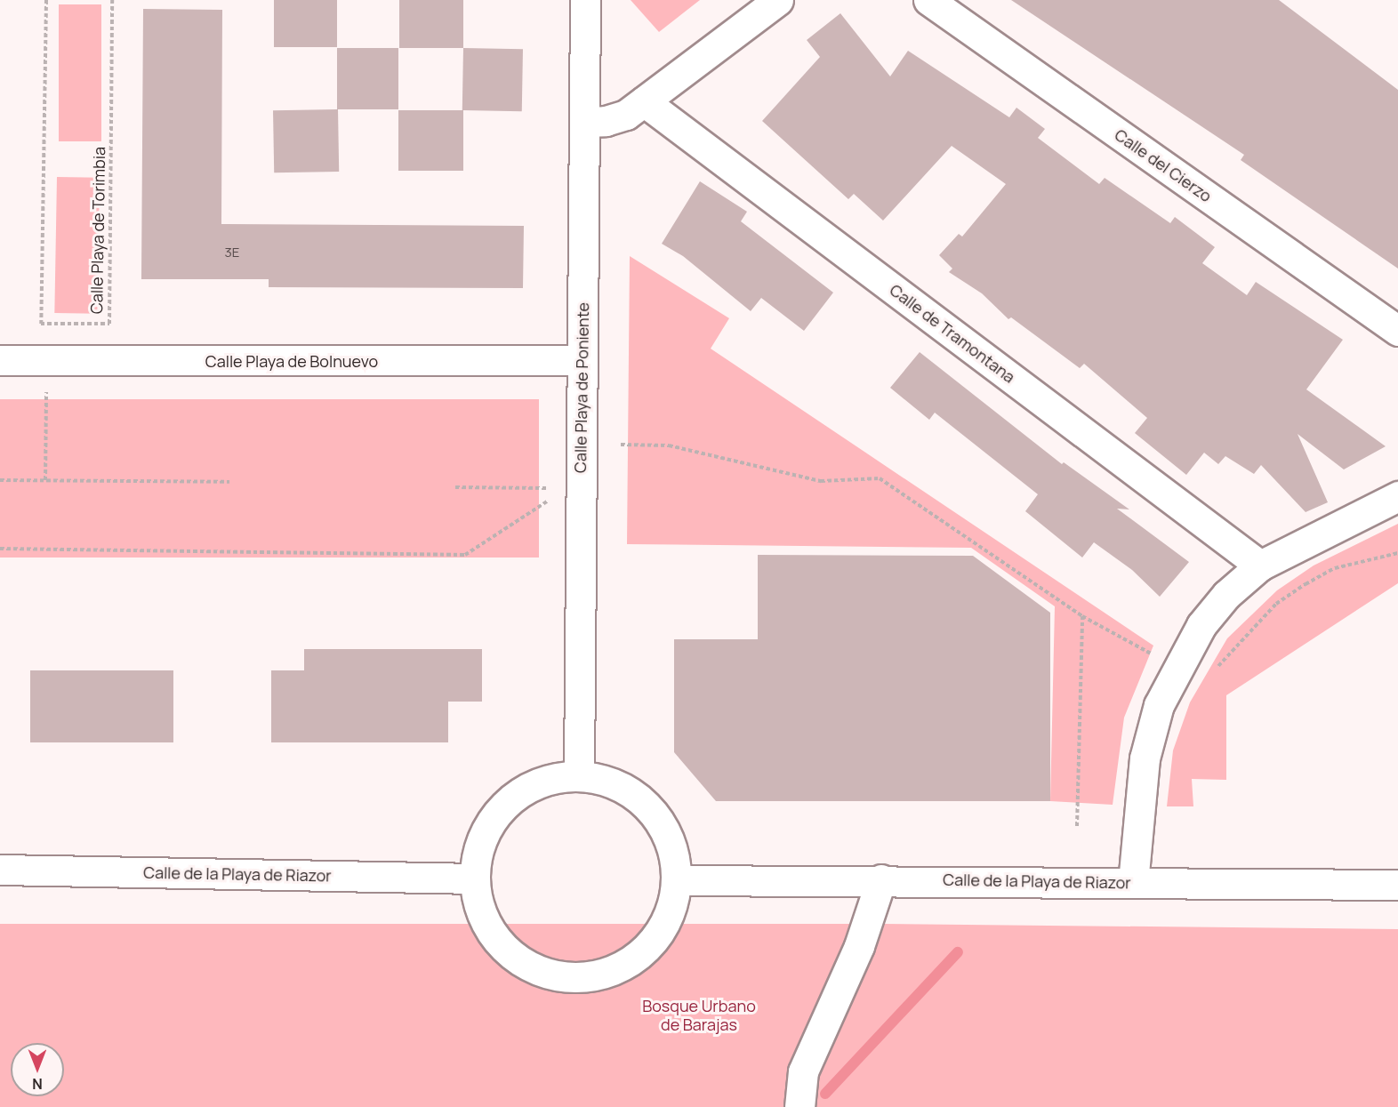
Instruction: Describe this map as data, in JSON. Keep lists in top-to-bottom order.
{
  "streets": {
    "street": [
      "Calle del Cierzo",
      "Calle de Tramontana",
      "Calle Playa de Bolnuevo",
      "Calle Playa de Poniente",
      "Calle de la Playa de Riazor"
    ],
    "path": ["Calle Playa de Torimbia"]
  },
  "crossings": [
    ["Calle Playa de Bolnuevo", "Calle Playa de Poniente"]
  ],
  "parks": ["Bosque Urbano de Barajas"],
  "house_numbers": ["3E"],
  "north": "bottom"
}
